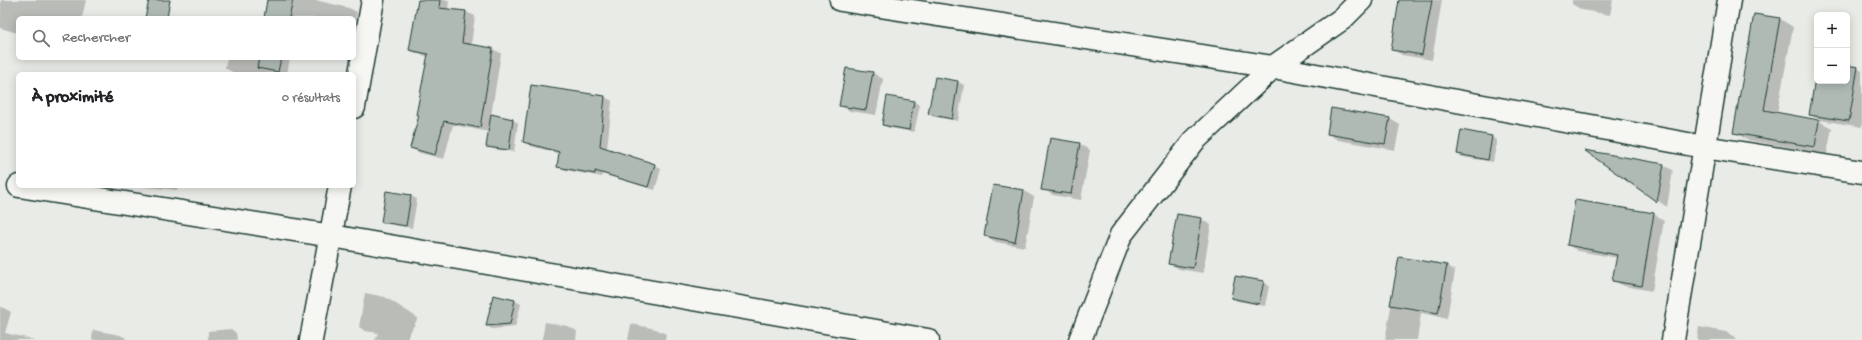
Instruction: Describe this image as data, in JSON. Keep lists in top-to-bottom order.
{
  "page": {
    "map_buttons": ["+", "−"],
    "search": "Rechercher",
    "heading": ["À proximité", "0 résultats"]
  }
}
